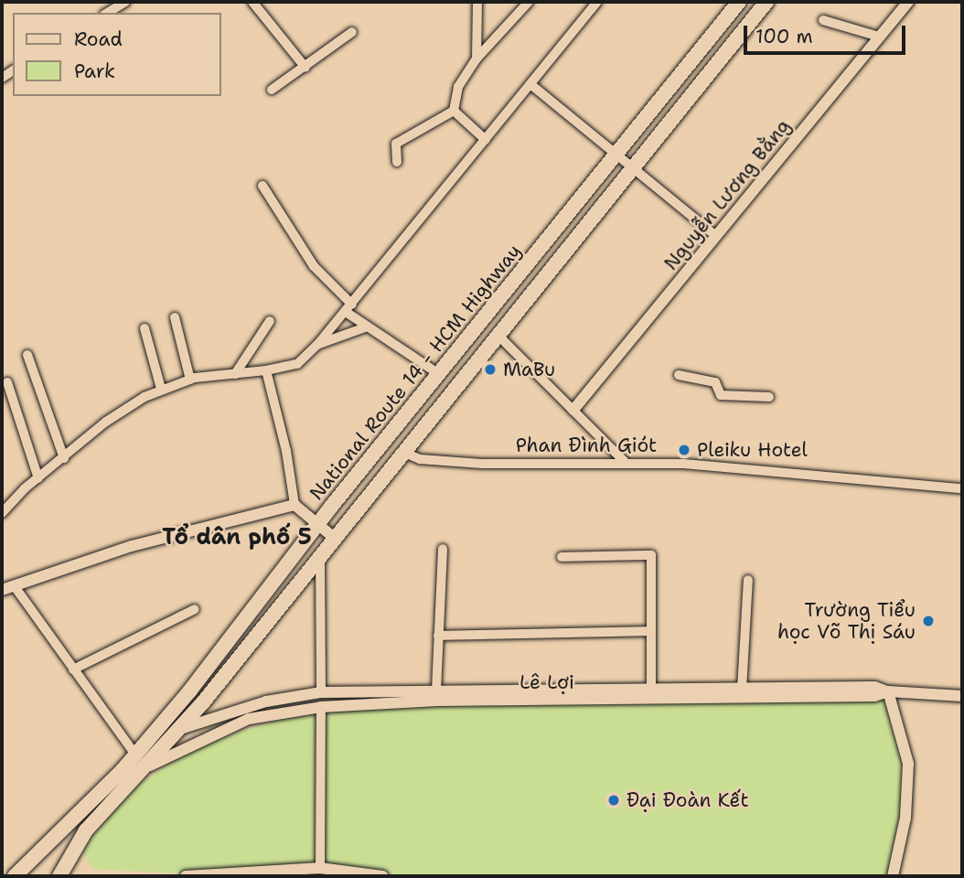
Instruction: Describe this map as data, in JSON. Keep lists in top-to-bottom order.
{
  "streets": {
    "main road": ["National Route 14 - HCM Highway"],
    "street": ["Nguyễn Lương Bằng", "Phan Đình Giót", "Lê Lợi"]
  },
  "crossings": [
    ["National Route 14 - HCM Highway", "Phan Đình Giót"],
    ["National Route 14 - HCM Highway", "Lê Lợi"]
  ],
  "districts": ["Tổ dân phố 5"],
  "places": [
    "MaBu",
    "Pleiku Hotel",
    "Trường Tiểu học Võ Thị Sáu",
    "Đại Đoàn Kết"
  ],
  "legend": ["Road", "Park"],
  "scale_bar": "100 m"
}
